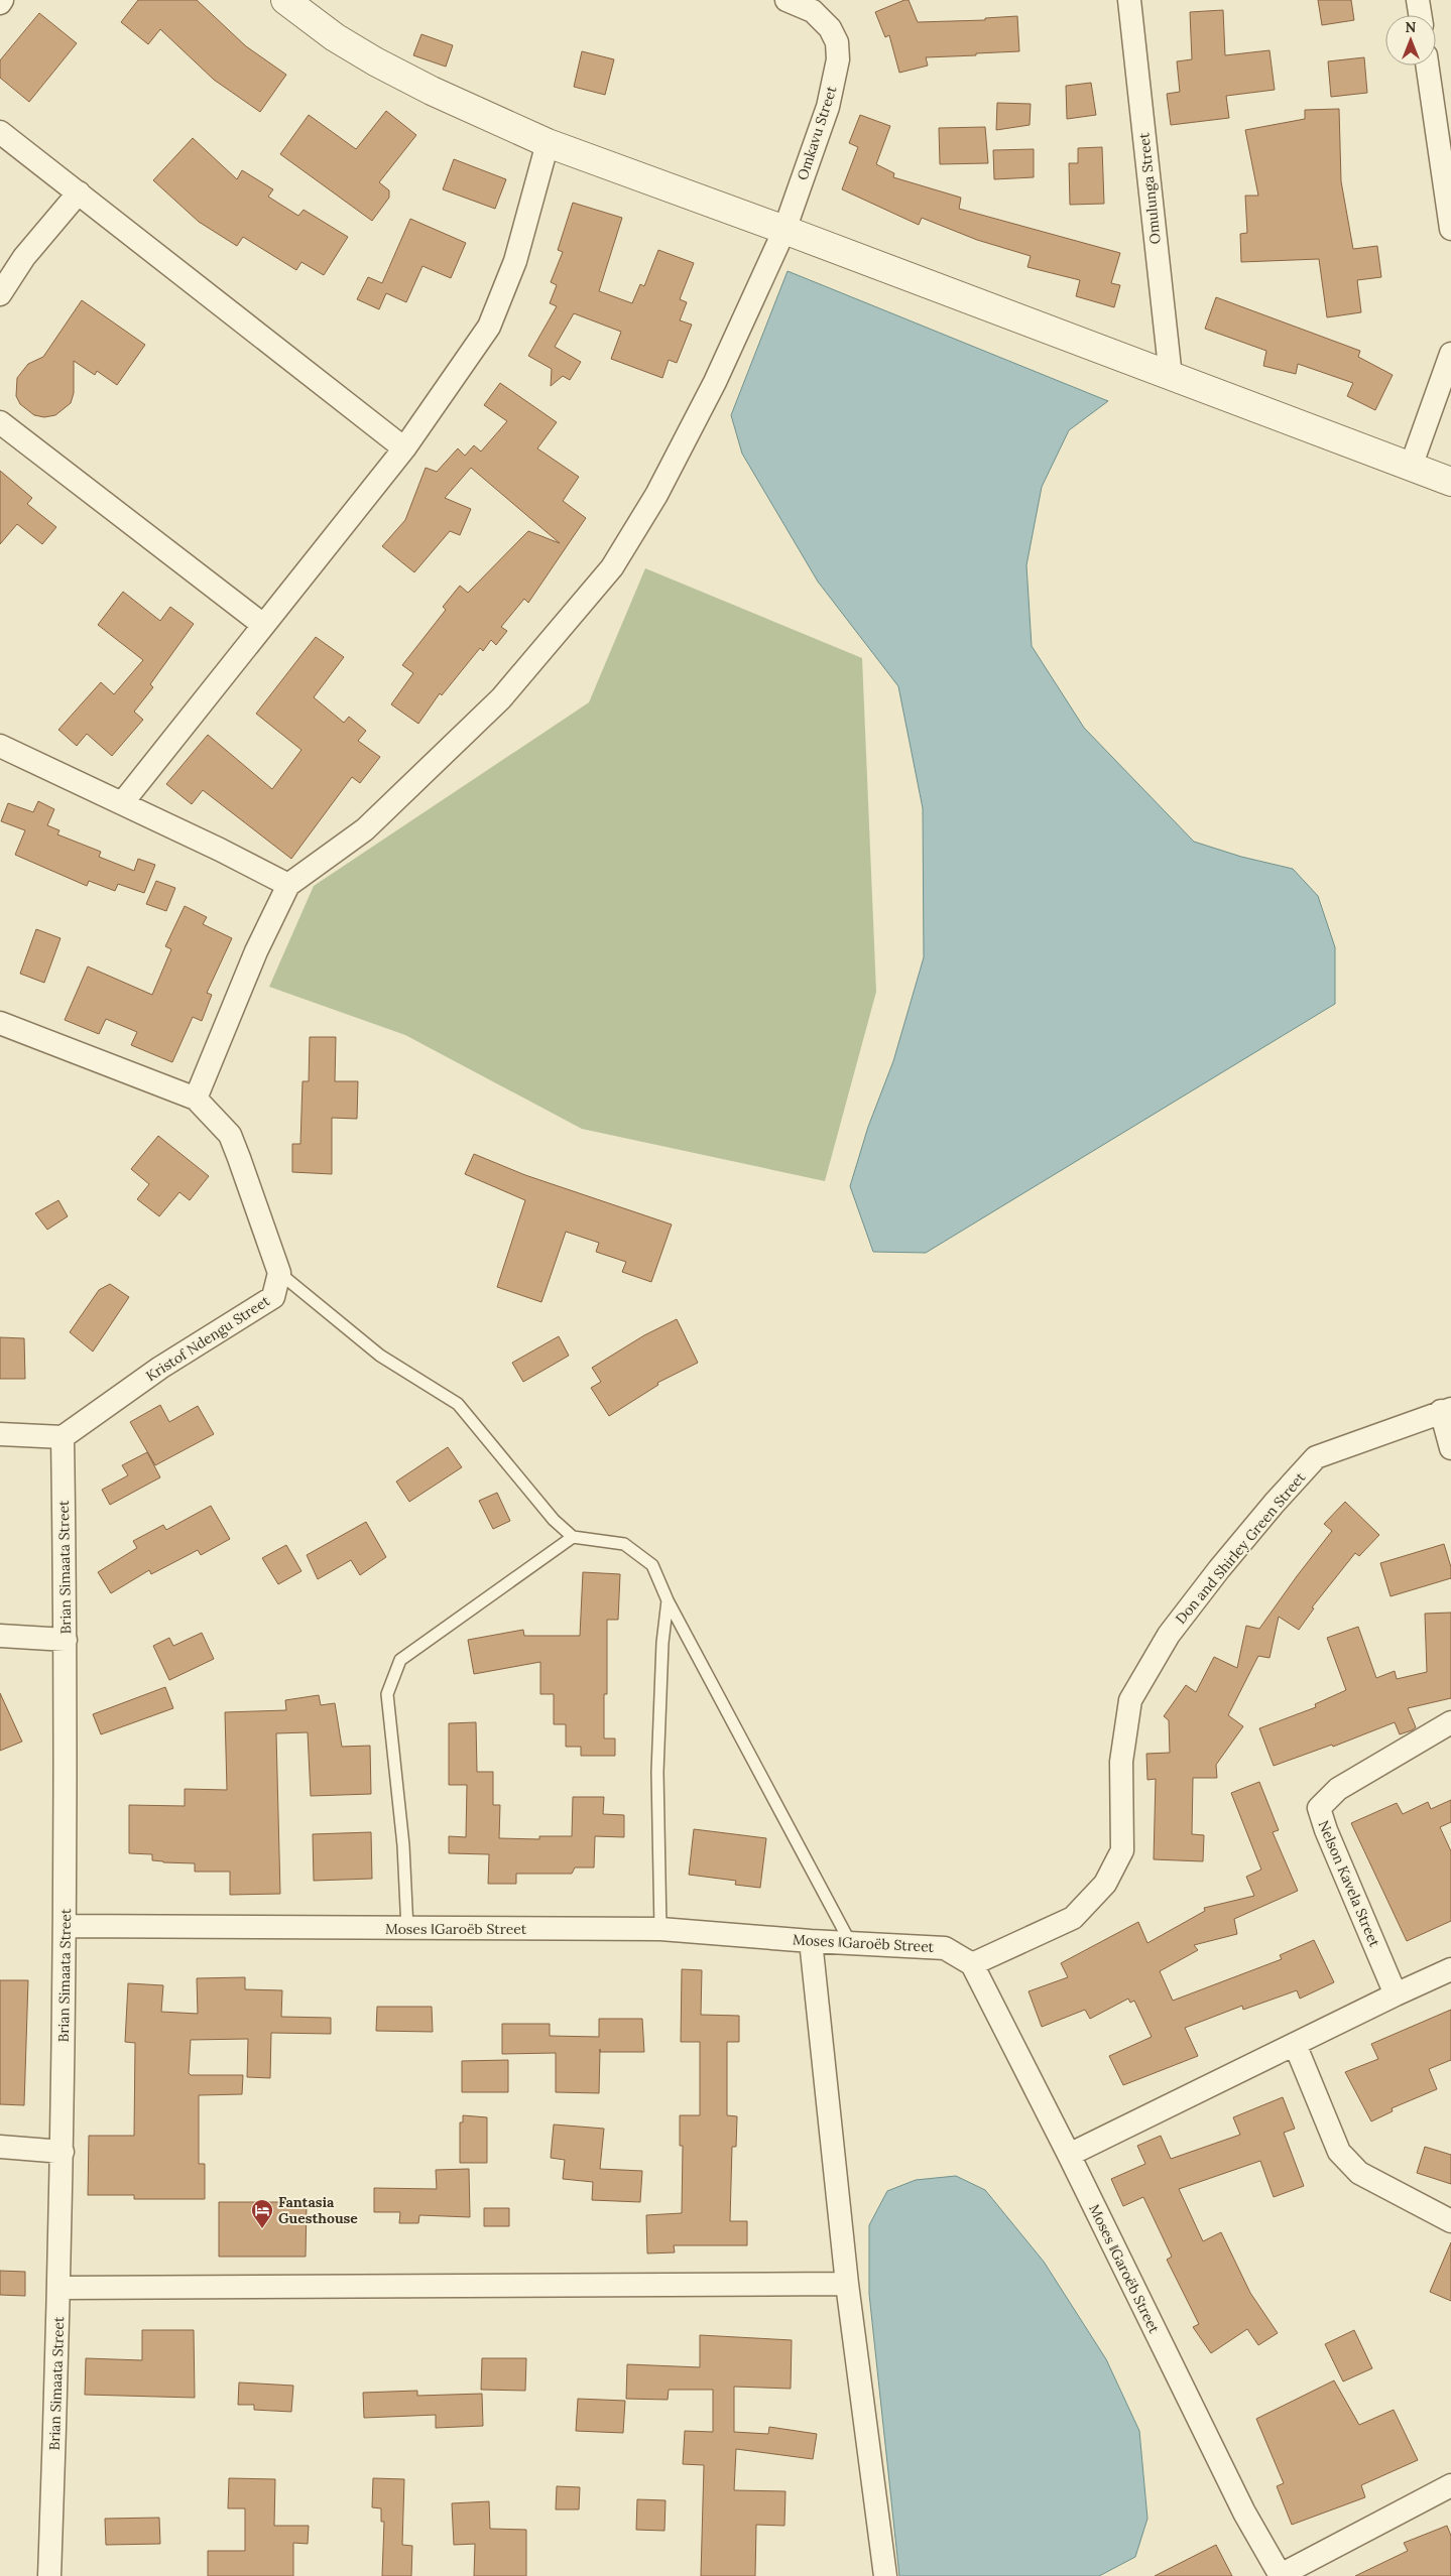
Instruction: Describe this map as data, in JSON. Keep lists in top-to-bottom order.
{
  "streets": {
    "street": [
      "Omkavu Street",
      "Omulunga Street",
      "Kristof Ndengu Street",
      "Don and Shirley Green Street",
      "Brian Simaata Street",
      "Nelson Kavela Street",
      "Moses ǁGaroëb Street"
    ]
  },
  "crossings": [
    ["Kristof Ndengu Street", "Brian Simaata Street"],
    ["Don and Shirley Green Street", "Moses ǁGaroëb Street"],
    ["Brian Simaata Street", "Moses ǁGaroëb Street"]
  ],
  "places": {
    "hotel": ["Fantasia Guesthouse"]
  },
  "north": "top"
}
